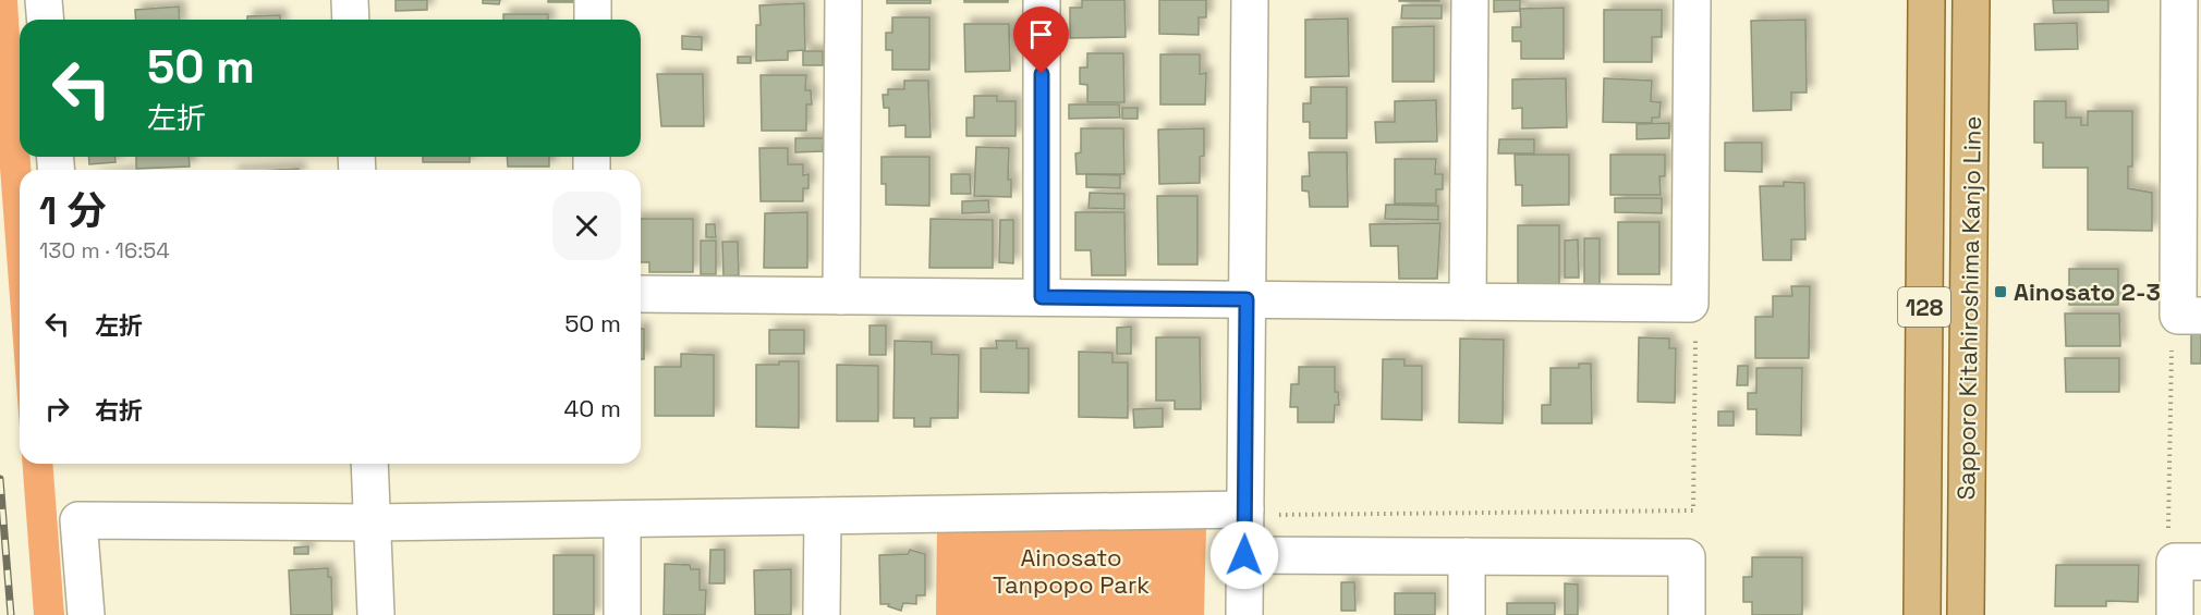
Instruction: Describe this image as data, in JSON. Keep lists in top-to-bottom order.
{
  "streets": {
    "main road": ["128", "Sapporo Kitahiroshima Kanjo Line"]
  },
  "parks": ["Ainosato Tanpopo Park"],
  "places": {
    "transit": ["Ainosato 2-3"]
  },
  "page": {
    "turn": ["50 m", "左折"],
    "heading": ["1 分", "130 m · 16:54"],
    "list": [
      {
        "name": "左折",
        "value": "50 m"
      },
      {
        "name": "右折",
        "value": "40 m"
      }
    ]
  }
}
